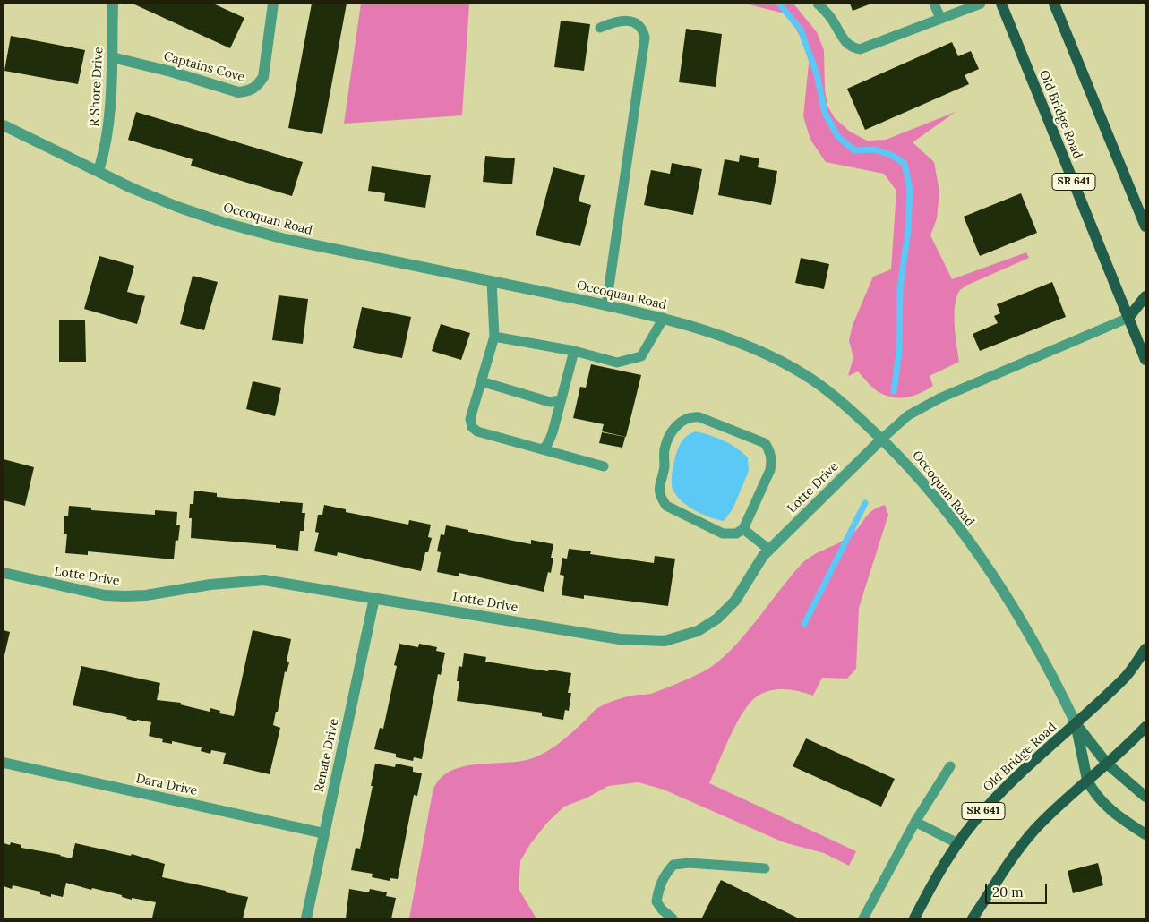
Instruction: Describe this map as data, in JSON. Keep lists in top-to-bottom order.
{
  "streets": {
    "main road": ["Old Bridge Road", "SR 641", "Occoquan Road"],
    "street": [
      "Captains Cove",
      "R Shore Drive",
      "Lotte Drive",
      "Renate Drive",
      "Dara Drive"
    ]
  },
  "crossings": [
    ["Captains Cove", "R Shore Drive"],
    ["R Shore Drive", "Occoquan Road"],
    ["Old Bridge Road", "Occoquan Road"],
    ["Occoquan Road", "Lotte Drive"],
    ["Lotte Drive", "Renate Drive"],
    ["Renate Drive", "Dara Drive"]
  ],
  "scale_bar": "20 m"
}
